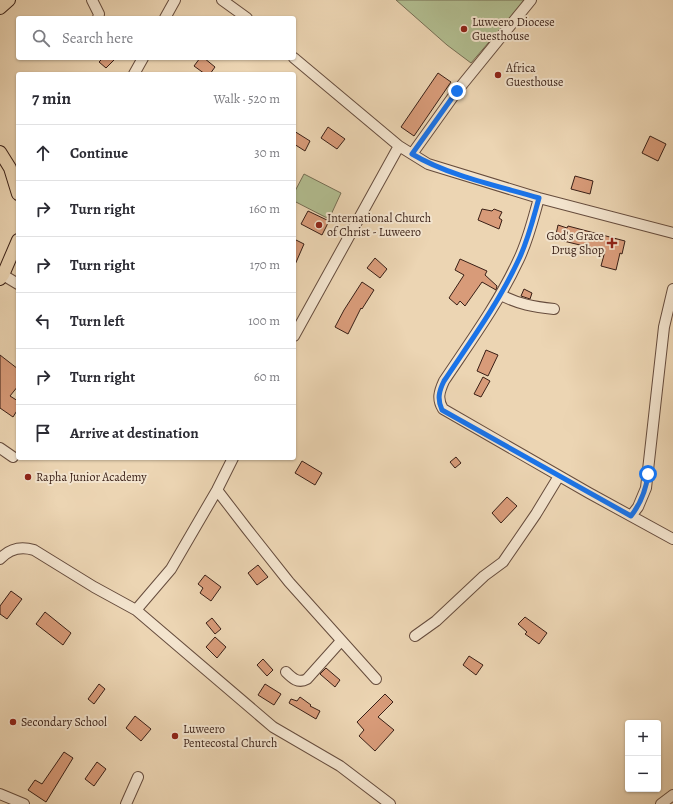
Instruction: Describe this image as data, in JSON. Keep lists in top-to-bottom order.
{
  "places": {
    "other": [
      "Luweero Diocese Guesthouse",
      "Africa Guesthouse",
      "International Church of Christ - Luweero",
      "Rapha Junior Academy",
      "Secondary School",
      "Luweero Pentecostal Church"
    ],
    "health": ["God's Grace Drug Shop"]
  },
  "page": {
    "search": "Search here",
    "heading": ["7 min", "Walk · 520 m"],
    "list": [
      ["Continue", "30 m"],
      ["Turn right", "160 m"],
      ["Turn right", "170 m"],
      ["Turn left", "100 m"],
      ["Turn right", "60 m"],
      "Arrive at destination"
    ],
    "map_buttons": ["+", "−"]
  }
}
